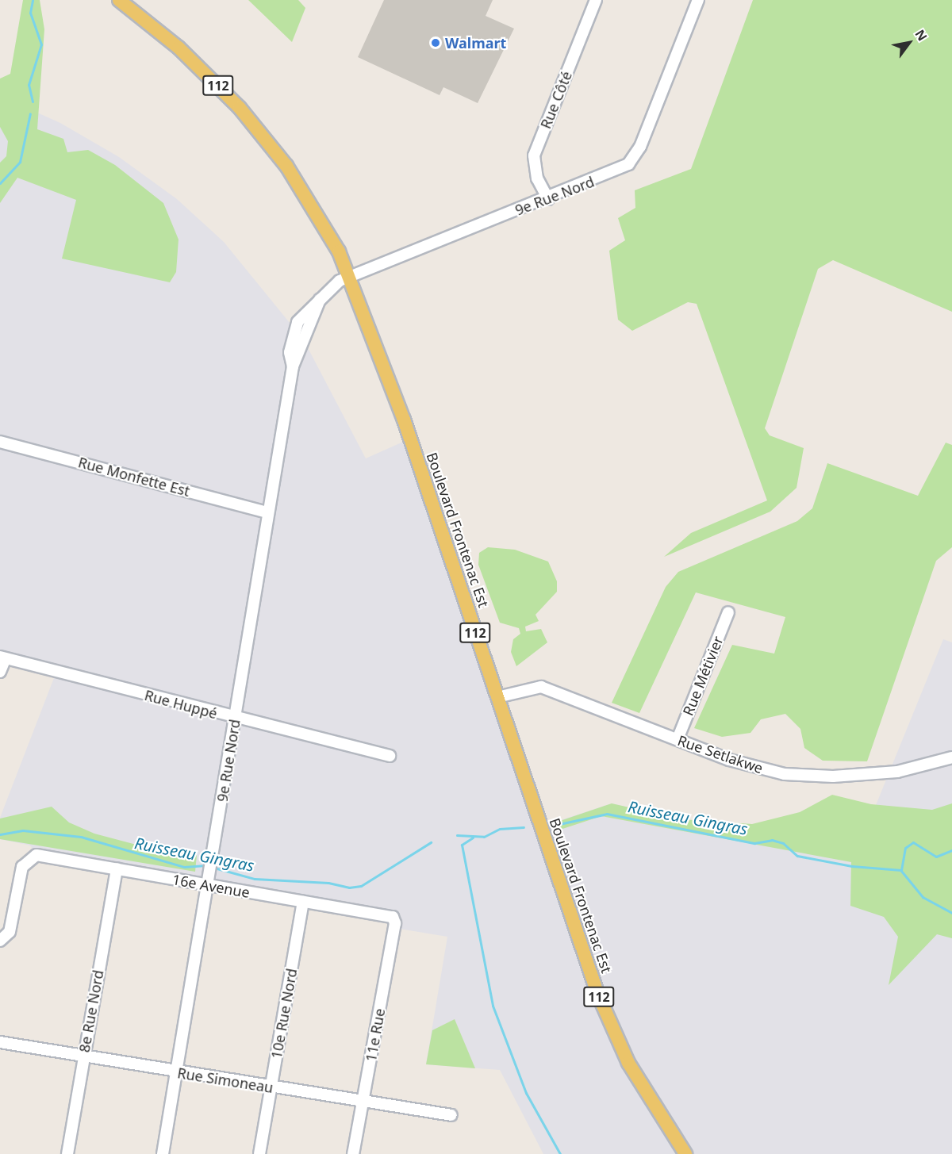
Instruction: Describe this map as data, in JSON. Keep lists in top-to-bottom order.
{
  "streets": {
    "main road": ["112", "Boulevard Frontenac Est"],
    "street": [
      "Rue Côté",
      "9e Rue Nord",
      "Rue Monfette Est",
      "Rue Métivier",
      "Rue Huppé",
      "Rue Setlakwe",
      "16e Avenue",
      "8e Rue Nord",
      "10e Rue Nord",
      "11e Rue",
      "Rue Simoneau"
    ]
  },
  "crossings": [
    ["Rue Côté", "9e Rue Nord"],
    ["9e Rue Nord", "Rue Monfette Est"],
    ["9e Rue Nord", "Boulevard Frontenac Est"],
    ["9e Rue Nord", "Rue Huppé"],
    ["9e Rue Nord", "16e Avenue"],
    ["9e Rue Nord", "Rue Simoneau"],
    ["Boulevard Frontenac Est", "Rue Setlakwe"],
    ["Rue Métivier", "Rue Setlakwe"],
    ["16e Avenue", "8e Rue Nord"],
    ["16e Avenue", "10e Rue Nord"],
    ["16e Avenue", "11e Rue"],
    ["8e Rue Nord", "Rue Simoneau"],
    ["10e Rue Nord", "Rue Simoneau"],
    ["11e Rue", "Rue Simoneau"]
  ],
  "water": ["Ruisseau Gingras"],
  "places": ["Walmart"],
  "north": "top right"
}
